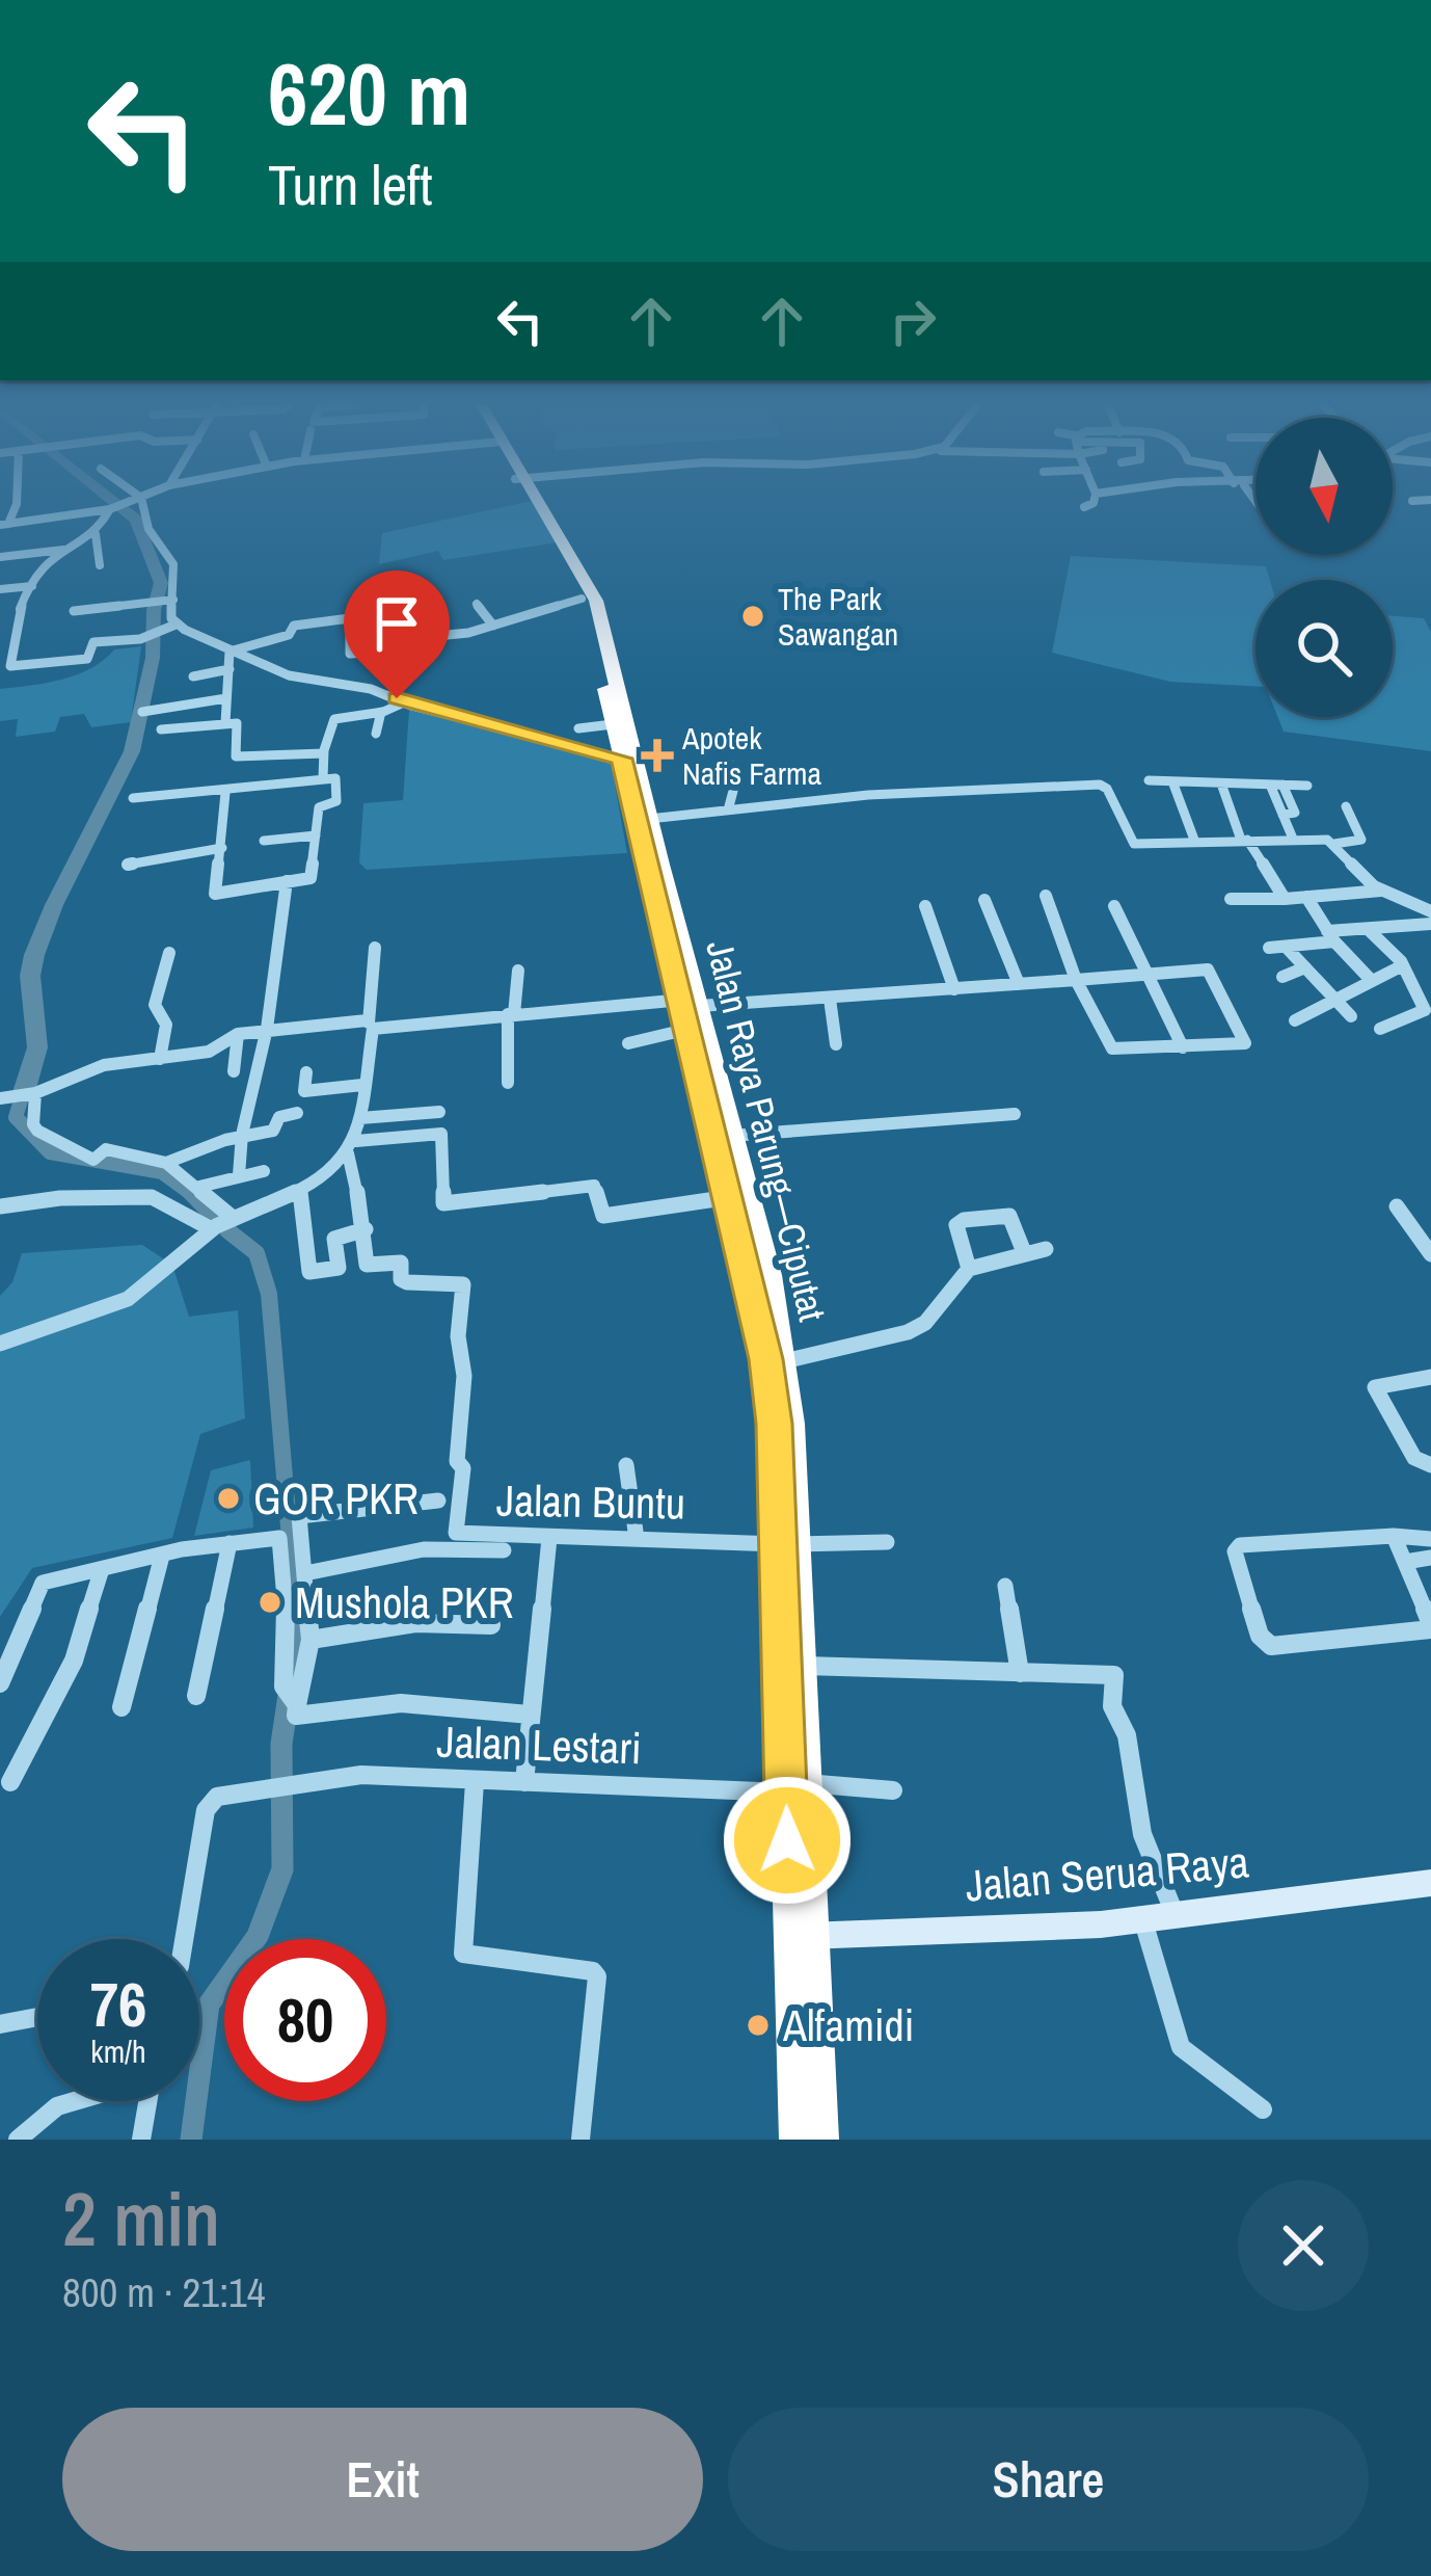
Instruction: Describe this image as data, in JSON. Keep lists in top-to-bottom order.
{
  "streets": {
    "highway": ["Jalan Raya Parung—Ciputat"],
    "main road": ["Jalan Serua Raya"],
    "street": ["Jalan Buntu", "Jalan Lestari"]
  },
  "crossings": [
    ["Jalan Raya Parung—Ciputat", "Jalan Buntu"],
    ["Jalan Raya Parung—Ciputat", "Jalan Lestari"],
    ["Jalan Raya Parung—Ciputat", "Jalan Serua Raya"]
  ],
  "places": {
    "other": [
      "The Park Sawangan",
      "GOR PKR",
      "Mushola PKR",
      "Alfamidi"
    ],
    "health": ["Apotek Nafis Farma"]
  },
  "north": "bottom",
  "page": {
    "turn": ["620 m", "Turn left"],
    "speed": "76 km/h",
    "limit": "80",
    "heading": ["2 min", "800 m · 21:14"],
    "buttons": ["Exit", "Share"]
  }
}
